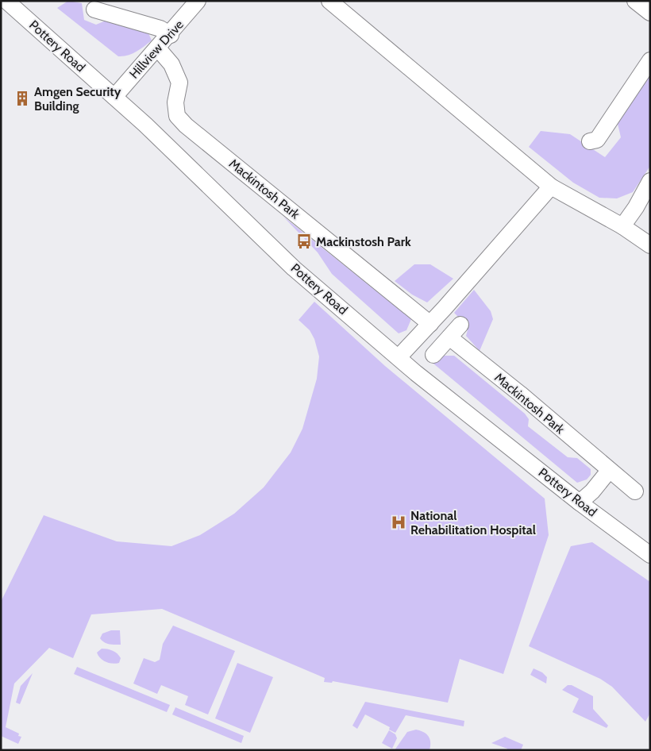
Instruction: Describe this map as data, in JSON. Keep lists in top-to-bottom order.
{
  "streets": {
    "street": ["Pottery Road", "Hillview Drive", "Mackintosh Park"]
  },
  "crossings": [
    ["Pottery Road", "Hillview Drive"],
    ["Hillview Drive", "Mackintosh Park"]
  ],
  "places": {
    "building": ["Amgen Security Building"],
    "bus stop": ["Mackinstosh Park"],
    "hospital": ["National Rehabilitation Hospital"]
  }
}
